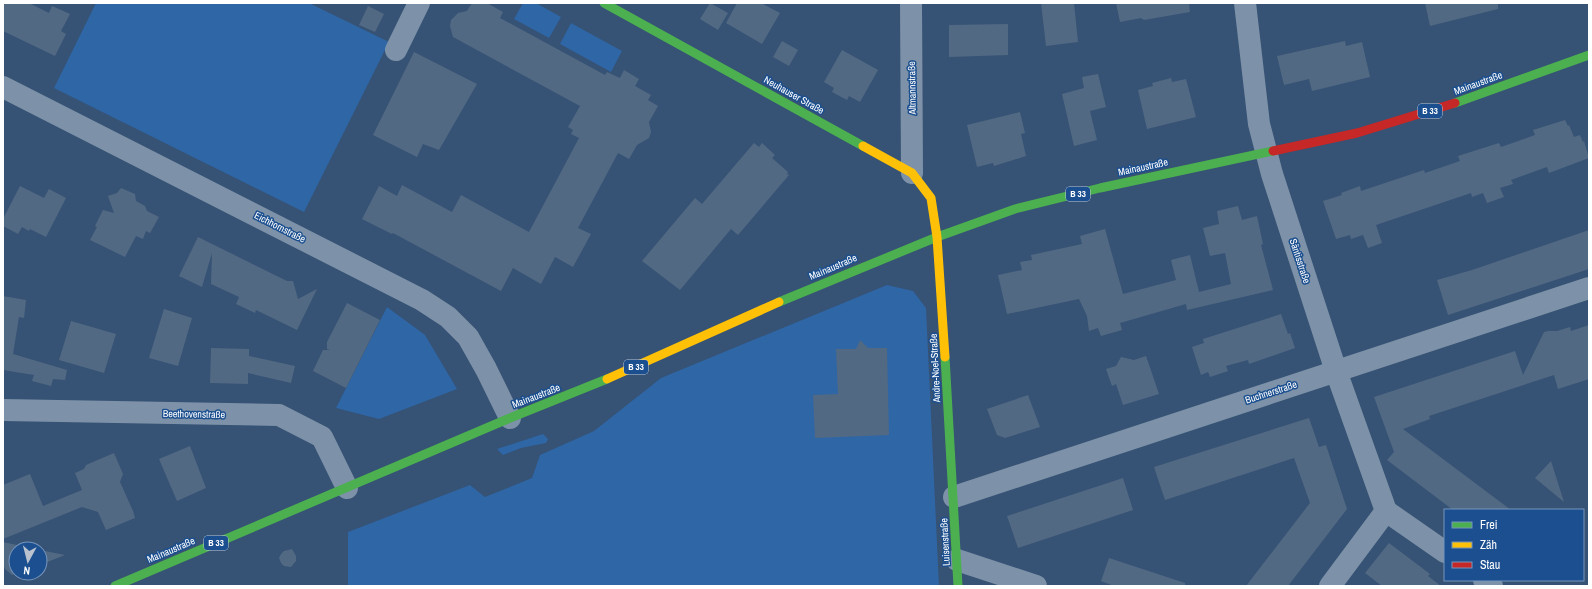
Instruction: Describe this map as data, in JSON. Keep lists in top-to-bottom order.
{
  "streets": {
    "main road": [
      "Mainaustraße",
      "Neuhauser Straße",
      "B 33",
      "Andre-Noel-Straße",
      "Luisenstraße"
    ],
    "street": [
      "Altmannstraße",
      "Eichhornstraße",
      "Säntisstraße",
      "Buchnerstraße",
      "Beethovenstraße"
    ]
  },
  "crossings": [
    ["Mainaustraße", "Neuhauser Straße"],
    ["Mainaustraße", "Eichhornstraße"],
    ["Mainaustraße", "Säntisstraße"],
    ["Mainaustraße", "Andre-Noel-Straße"],
    ["Mainaustraße", "Beethovenstraße"],
    ["Altmannstraße", "Neuhauser Straße"],
    ["Neuhauser Straße", "Andre-Noel-Straße"],
    ["Säntisstraße", "Buchnerstraße"],
    ["Andre-Noel-Straße", "Buchnerstraße"],
    ["Andre-Noel-Straße", "Luisenstraße"],
    ["Buchnerstraße", "Luisenstraße"]
  ],
  "legend": ["Frei", "Zäh", "Stau"],
  "north": "bottom"
}
